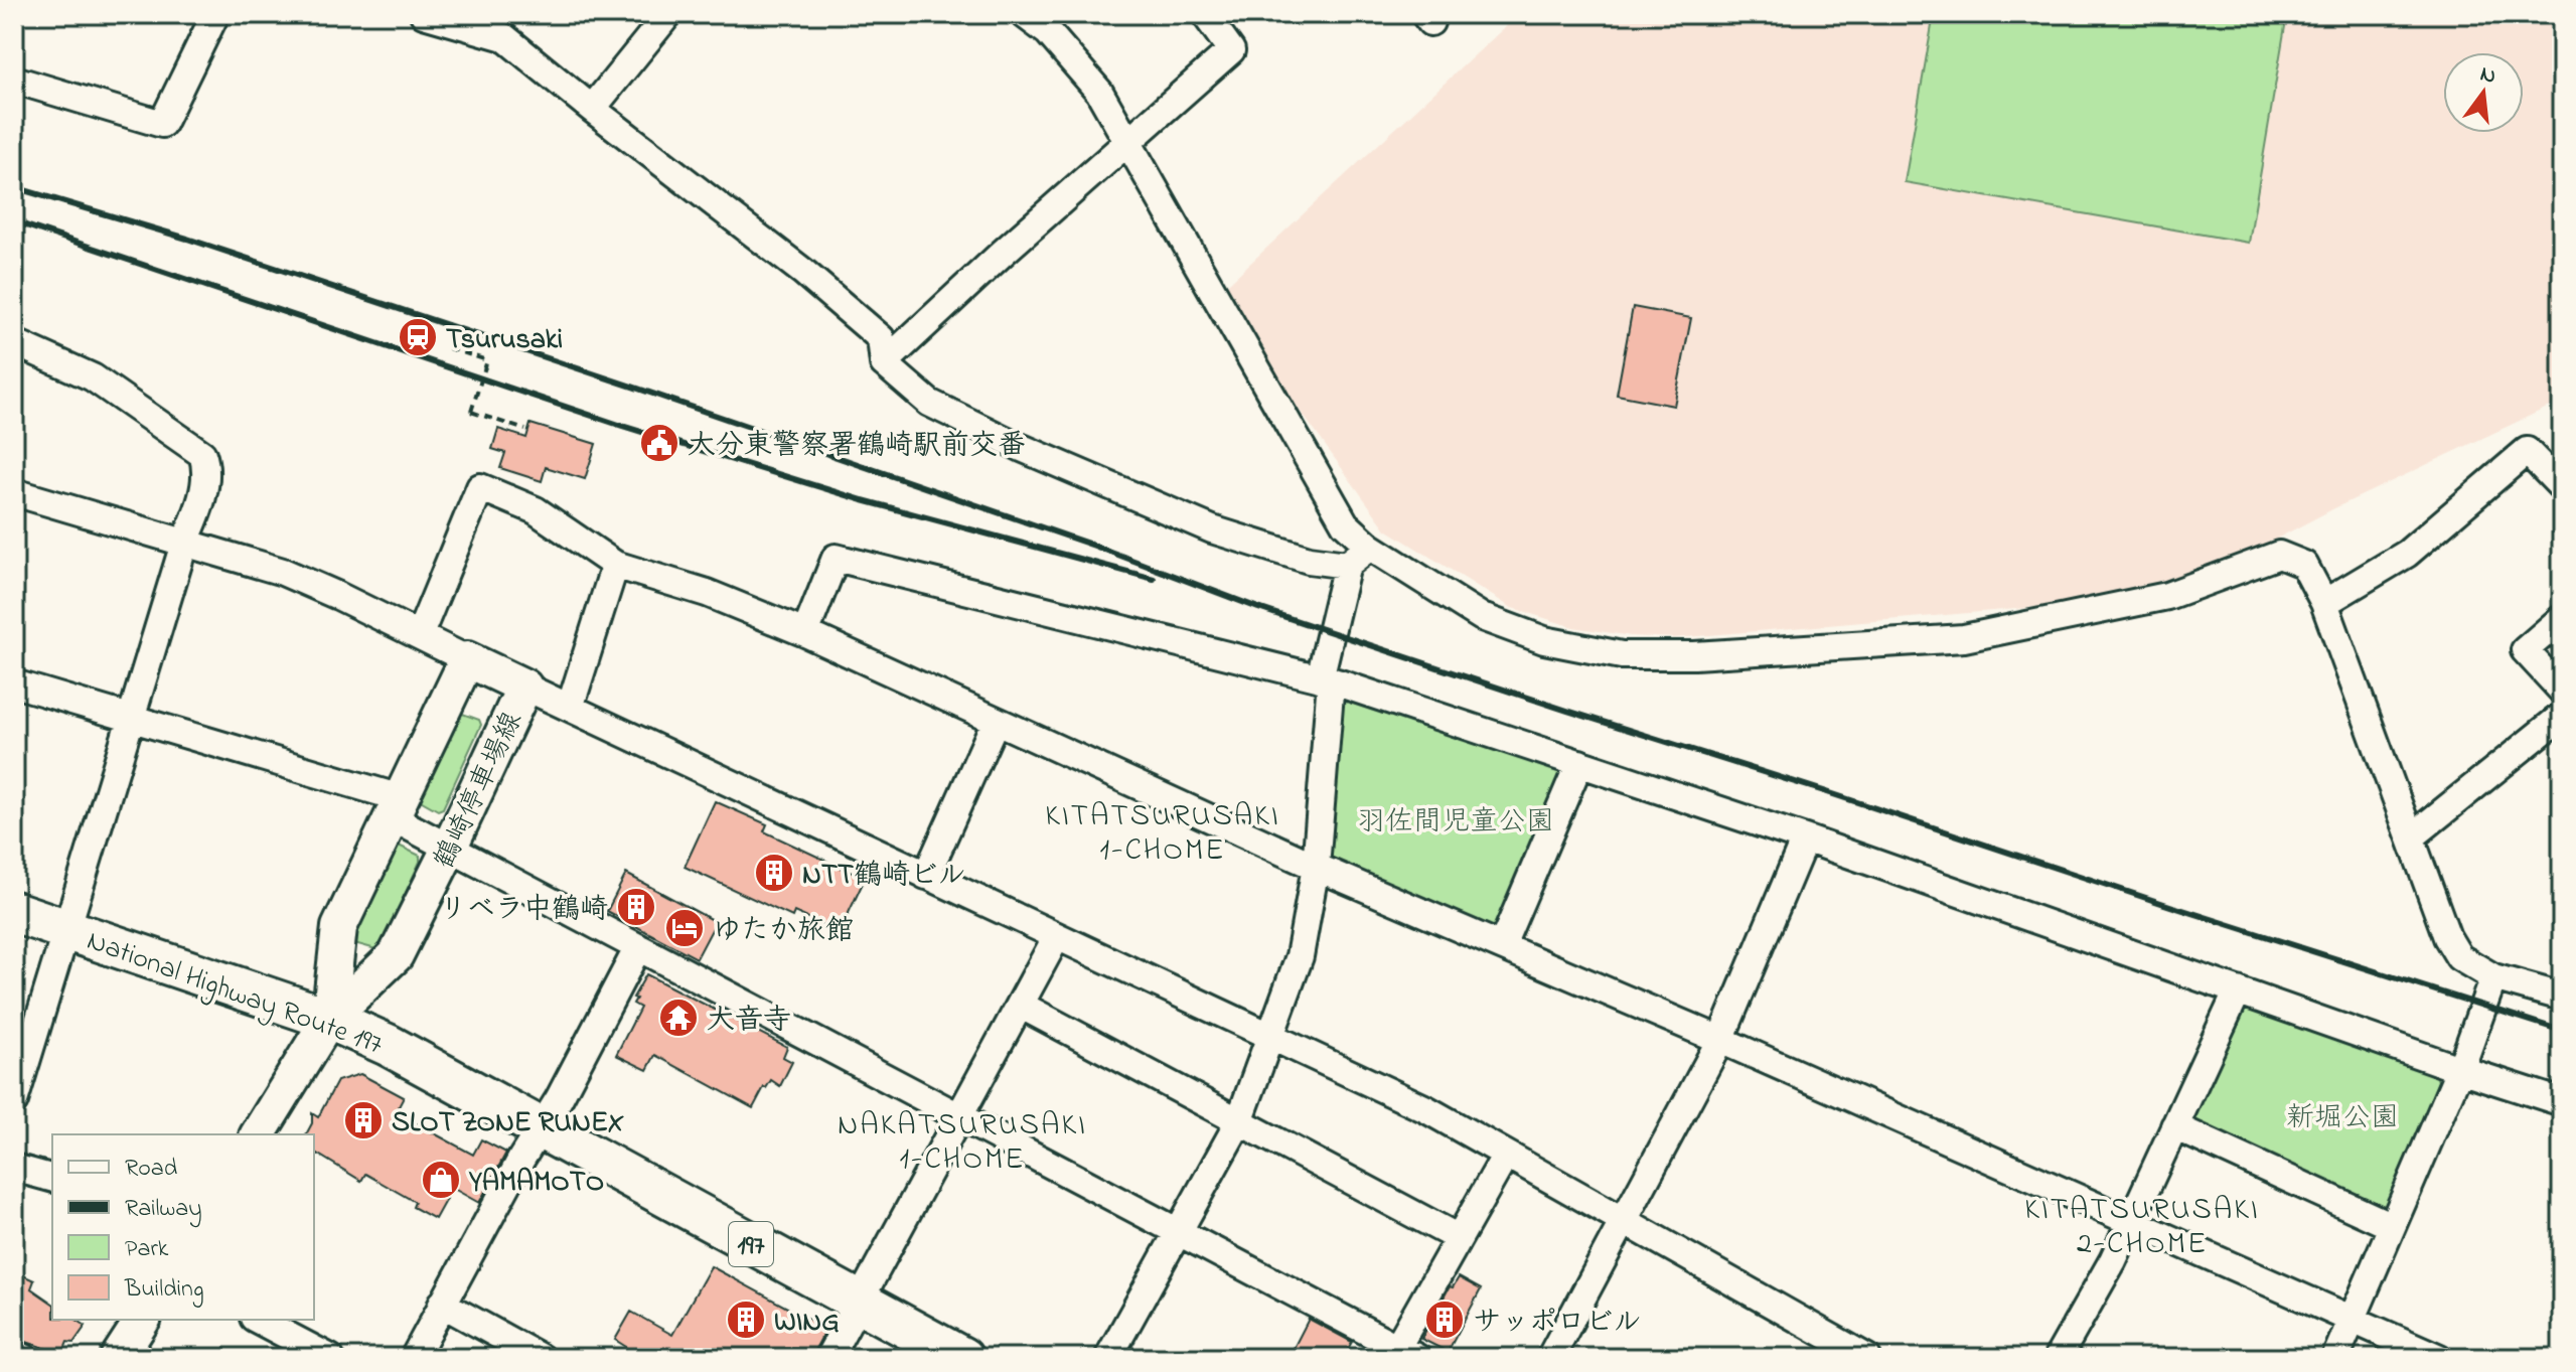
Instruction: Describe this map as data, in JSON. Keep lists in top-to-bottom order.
{
  "streets": {
    "highway": ["National Highway Route 197", "197"],
    "main road": ["鶴崎停車場線"]
  },
  "crossings": [
    ["鶴崎停車場線", "National Highway Route 197"]
  ],
  "districts": ["KITATSURUSAKI 1-CHOME", "NAKATSURUSAKI 1-CHOME", "KITATSURUSAKI 2-CHOME"],
  "parks": ["羽佐間児童公園", "新堀公園"],
  "places": {
    "station": ["Tsurusaki"],
    "public building": ["大分東警察署鶴崎駅前交番"],
    "building": [
      "NTT鶴崎ビル",
      "リベラ中鶴崎",
      "SLOT ZONE RUNEX",
      "WING",
      "サッポロビル"
    ],
    "hotel": ["ゆたか旅館"],
    "temple": ["大音寺"],
    "shop": ["YAMAMOTO"]
  },
  "legend": [
    "Road",
    "Railway",
    "Park",
    "Building"
  ],
  "north": "top"
}
